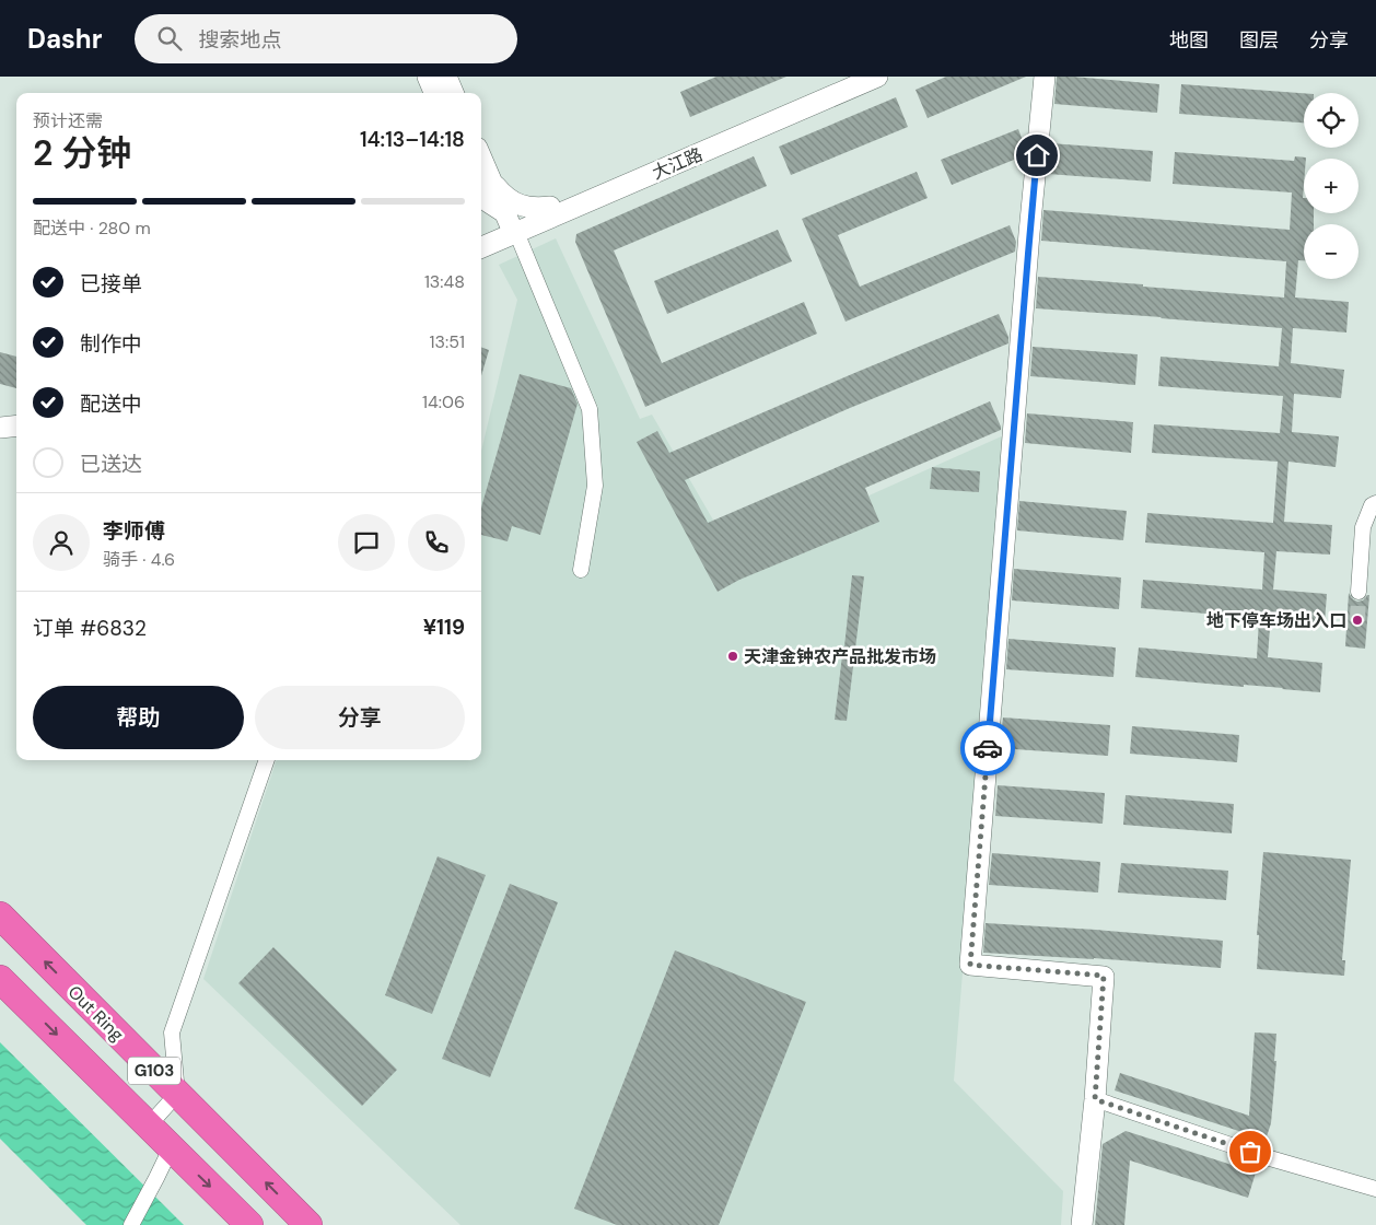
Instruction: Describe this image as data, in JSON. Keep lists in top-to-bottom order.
{
  "streets": {
    "highway": ["Out Ring", "G103"],
    "street": ["大江路"]
  },
  "places": ["地下停车场出入口", "天津金钟农产品批发市场"],
  "page": {
    "header": "Dashr",
    "search": "搜索地点",
    "nav": ["地图", "图层", "分享"],
    "map_buttons": ["+", "−"],
    "heading": ["2 分钟", "预计还需", "14:13–14:18"],
    "panel": [
      "李师傅",
      "骑手 · 4.6",
      "订单 #6832",
      "¥119"
    ],
    "bar": "配送中 · 280 m",
    "list": [
      ["已接单", "13:48"],
      ["制作中", "13:51"],
      ["配送中", "14:06"],
      "已送达"
    ],
    "buttons": ["帮助", "分享"]
  }
}
